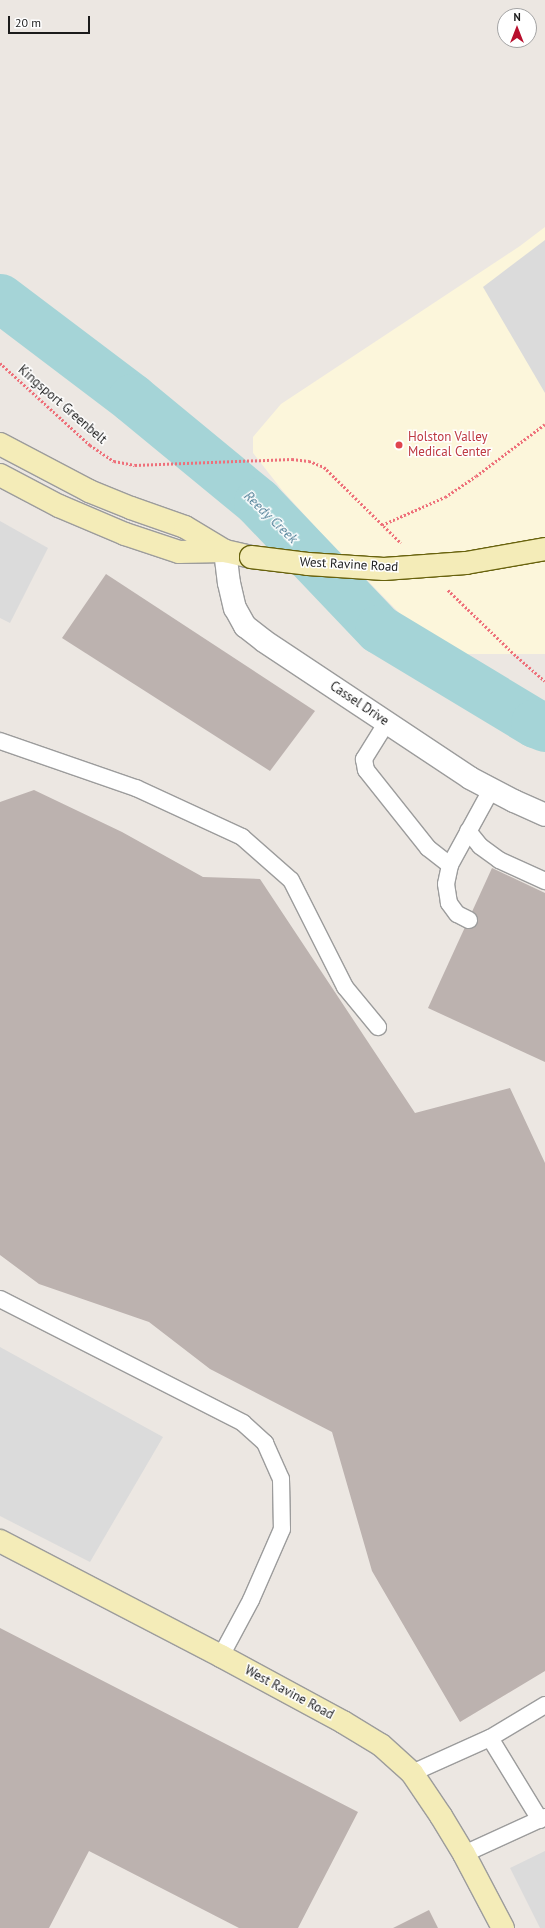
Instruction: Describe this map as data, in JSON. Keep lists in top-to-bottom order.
{
  "streets": {
    "street": ["West Ravine Road", "Cassel Drive"],
    "path": ["Kingsport Greenbelt"]
  },
  "crossings": [
    ["West Ravine Road", "Cassel Drive"]
  ],
  "water": ["Reedy Creek"],
  "places": ["Holston Valley Medical Center"],
  "scale_bar": "20 m",
  "north": "top"
}
